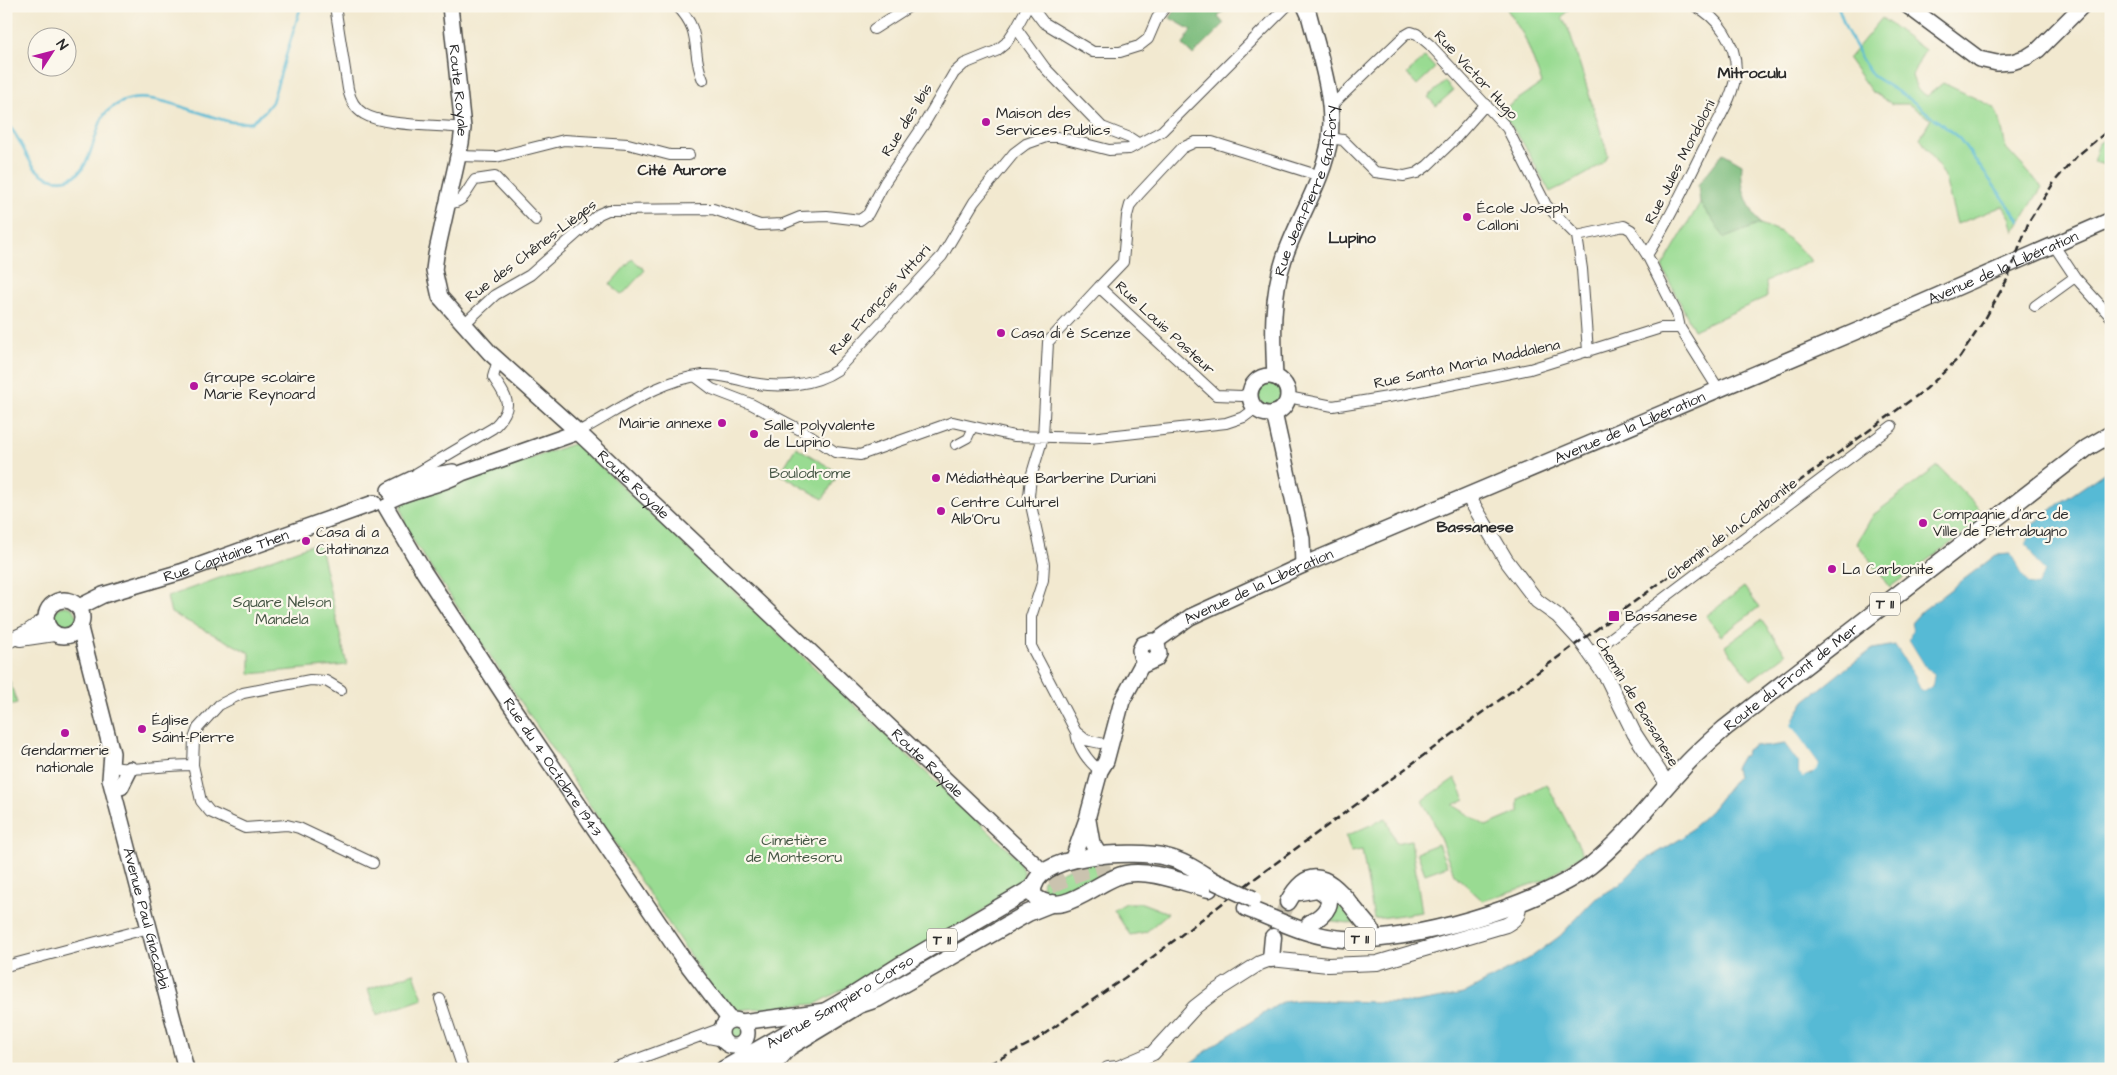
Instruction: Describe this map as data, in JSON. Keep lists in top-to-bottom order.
{
  "streets": {
    "main road": [
      "Route Royale",
      "Rue Jean-Pierre Gaffory",
      "Avenue de la Libération",
      "Rue Capitaine Then",
      "T 11",
      "Route du Front de Mer",
      "Rue du 4 Octobre 1943",
      "Avenue Paul Giacobbi",
      "Avenue Sampiero Corso"
    ],
    "street": [
      "Rue Victor Hugo",
      "Rue des Ibis",
      "Rue Jules Mondoloni",
      "Rue des Chênes-Lièges",
      "Rue François Vittori",
      "Rue Louis Pasteur",
      "Rue Santa Maria Maddalena",
      "Chemin de la Carbonite",
      "Chemin de Bassanese"
    ]
  },
  "crossings": [
    ["Rue Victor Hugo", "Rue Jean-Pierre Gaffory"],
    ["Route Royale", "Rue des Chênes-Lièges"],
    ["Route Royale", "Rue François Vittori"],
    ["Route Royale", "Rue Capitaine Then"],
    ["Rue des Ibis", "Rue des Chênes-Lièges"],
    ["Rue Jean-Pierre Gaffory", "Rue Louis Pasteur"],
    ["Rue Jean-Pierre Gaffory", "Rue Santa Maria Maddalena"],
    ["Avenue de la Libération", "Chemin de Bassanese"],
    ["Rue François Vittori", "Rue Capitaine Then"],
    ["Rue Louis Pasteur", "Rue Santa Maria Maddalena"],
    ["Chemin de la Carbonite", "Chemin de Bassanese"],
    ["Rue Capitaine Then", "Rue du 4 Octobre 1943"],
    ["Rue Capitaine Then", "Avenue Paul Giacobbi"],
    ["Route du Front de Mer", "Chemin de Bassanese"],
    ["Route du Front de Mer", "Avenue Sampiero Corso"],
    ["Rue du 4 Octobre 1943", "Avenue Sampiero Corso"]
  ],
  "districts": [
    "Mitroculu",
    "Cité Aurore",
    "Lupino",
    "Bassanese"
  ],
  "parks": ["Boulodrome", "Square Nelson Mandela", "Cimetière de Montesoru"],
  "places": {
    "other": [
      "Maison des Services Publics",
      "École Joseph Calloni",
      "Casa di è Scenze",
      "Groupe scolaire Marie Reynoard",
      "Mairie annexe",
      "Salle polyvalente de Lupino",
      "Médiathèque Barberine Duriani",
      "Centre Culturel Alb'Oru",
      "Compagnie d'arc de Ville de Pietrabugno",
      "Casa di a Citatinanza",
      "La Carbonite",
      "Église Saint-Pierre",
      "Gendarmerie nationale"
    ],
    "transit": ["Bassanese"]
  },
  "north": "top right"
}
